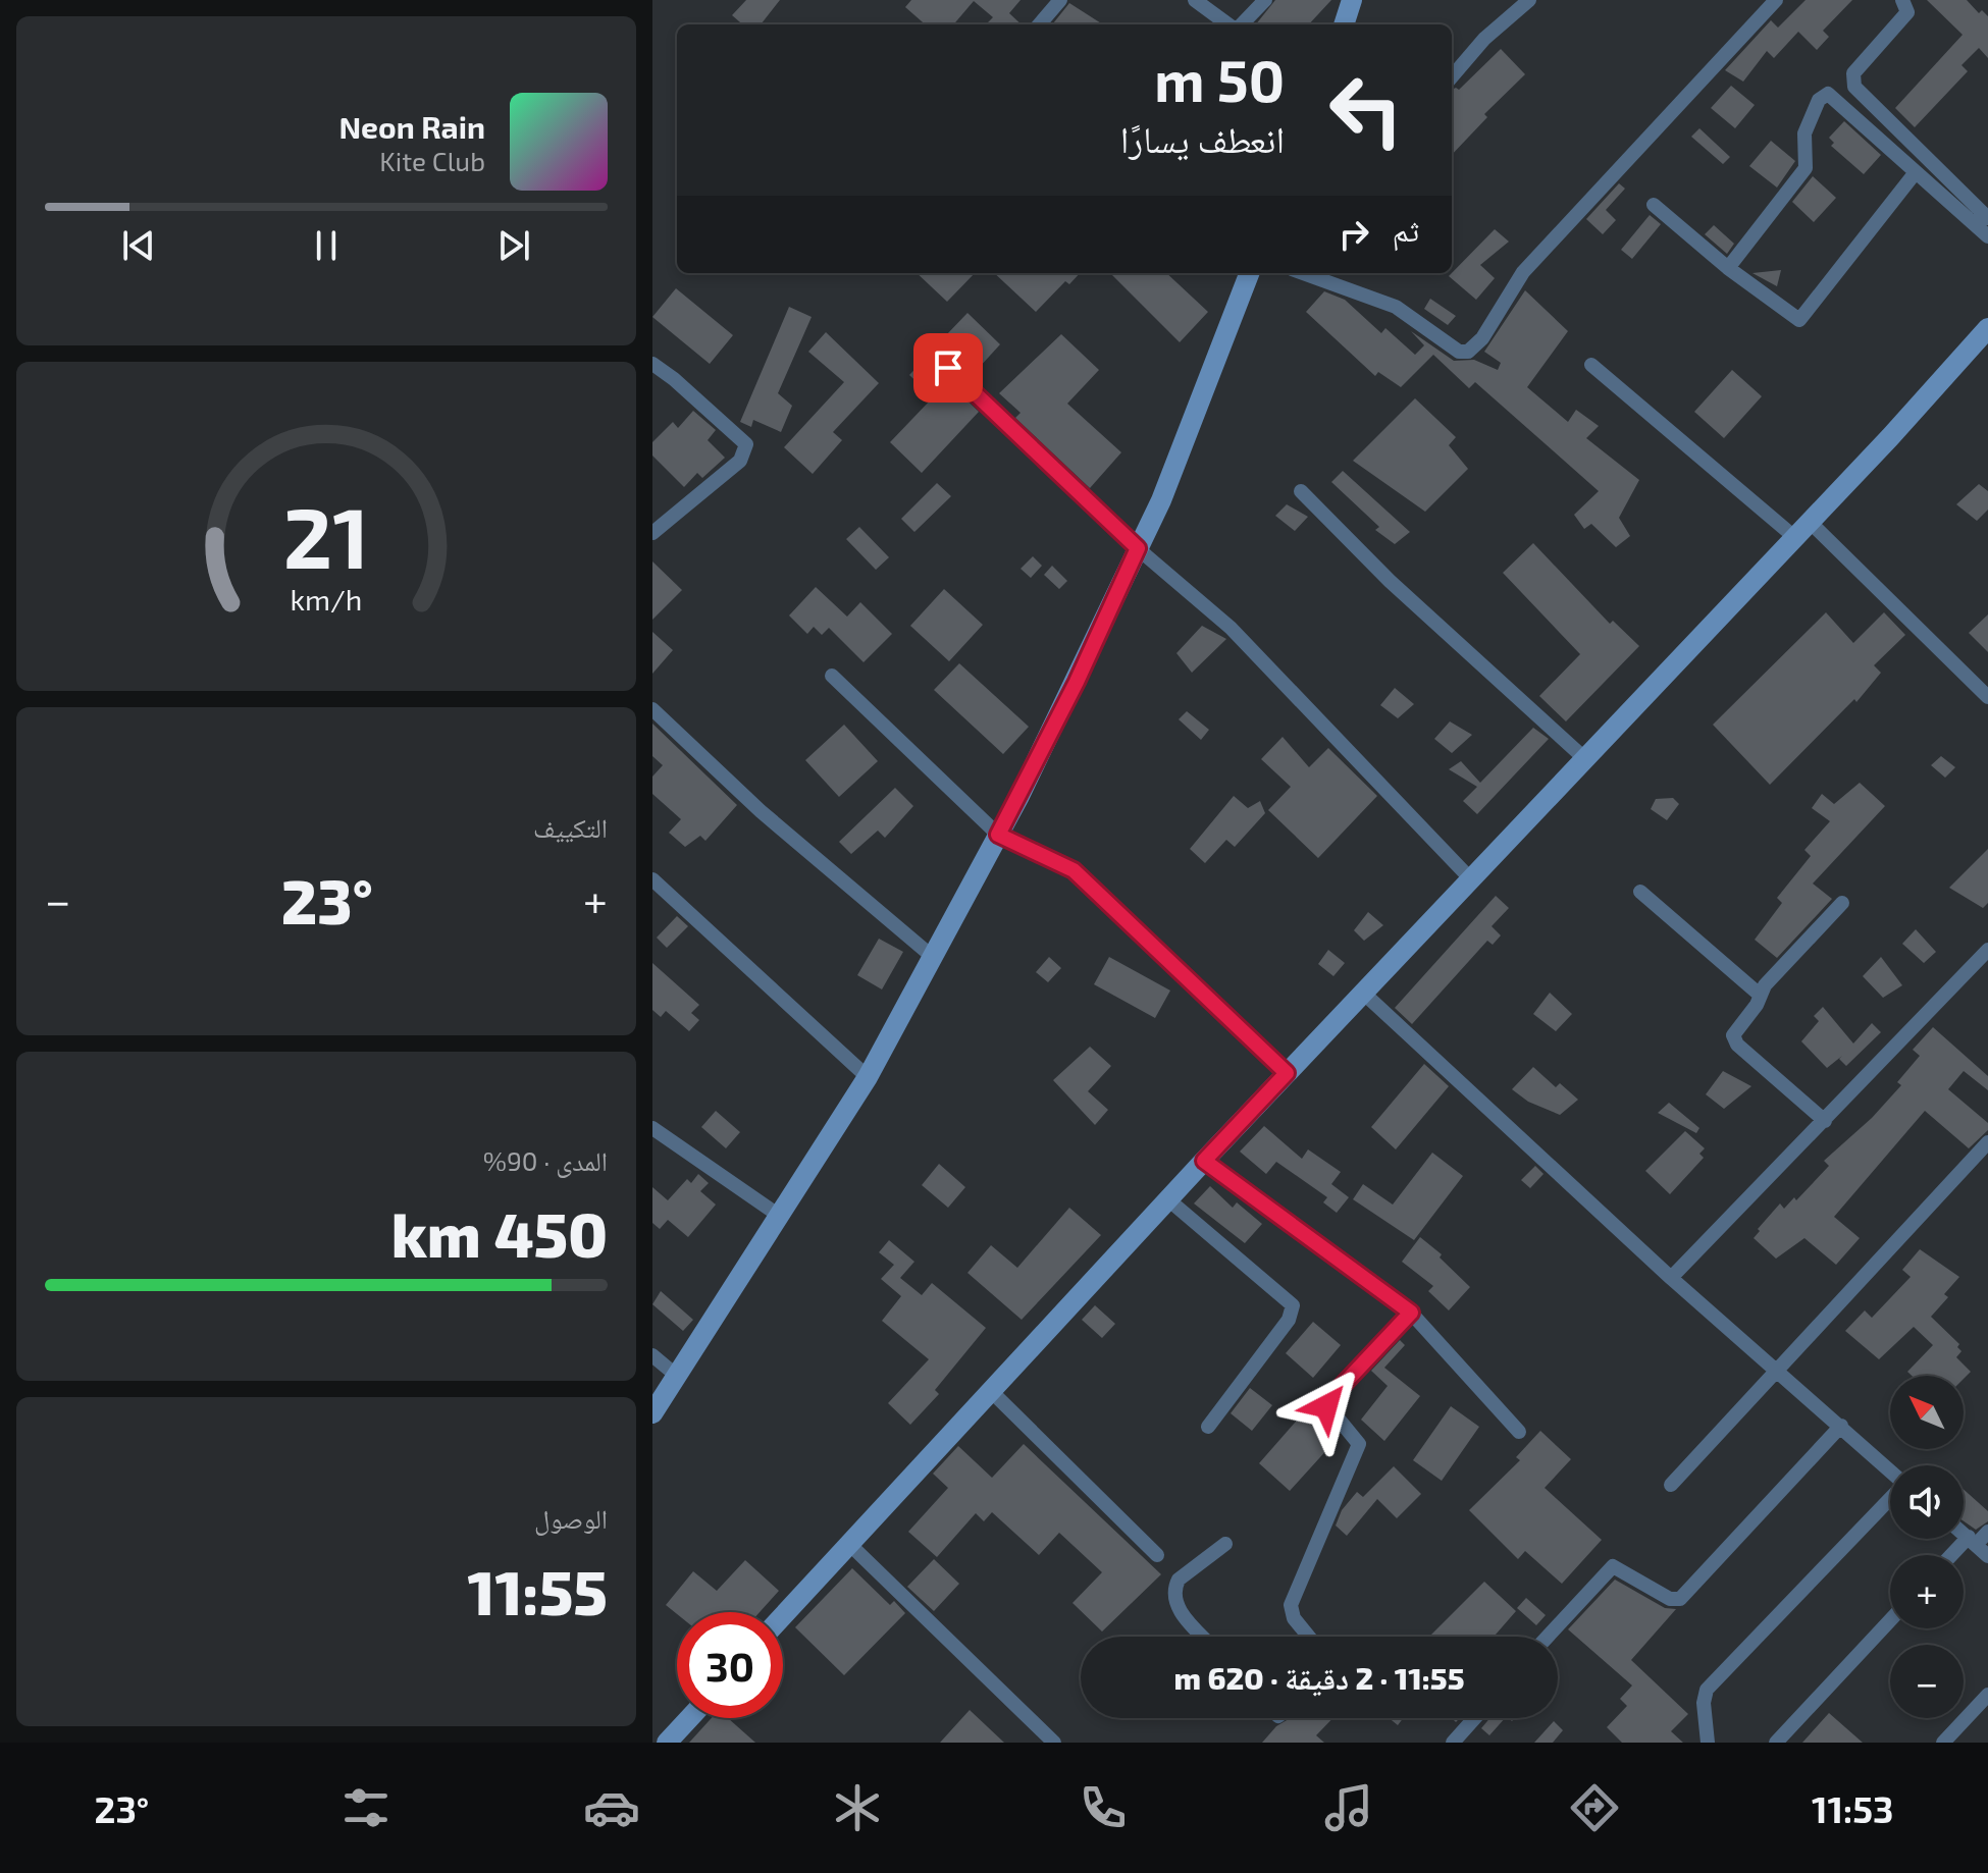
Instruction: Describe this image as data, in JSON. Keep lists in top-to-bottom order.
{
  "north": "top left",
  "page": {
    "turn": ["50 m", "انعطف يسارًا"],
    "song": ["Neon Rain", "Kite Club"],
    "then": "ثم",
    "tile": [
      "التكييف",
      ["المدى · 90%", "450 km"],
      ["الوصول", "11:55"]
    ],
    "heat": ["−", "23°", "+"],
    "map_buttons": ["+", "−"],
    "limit": "30",
    "trip": "11:55 · 2 دقيقة · 620 m",
    "tabs": ["11:53", "23°"],
    "gauge": ["21", "km/h"]
  }
}
